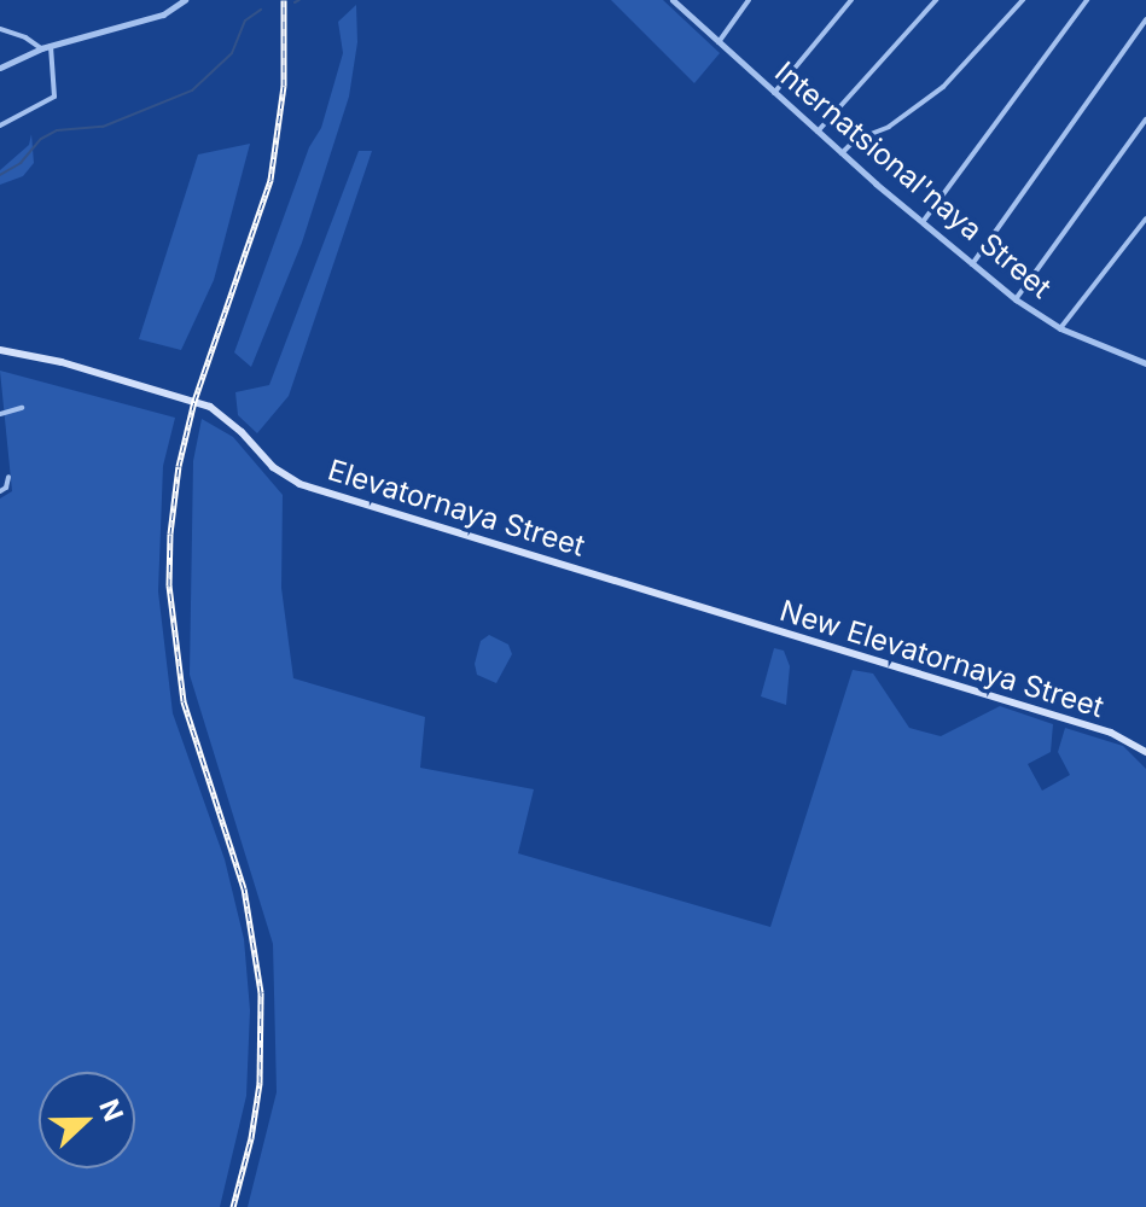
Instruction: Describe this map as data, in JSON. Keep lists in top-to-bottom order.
{
  "streets": {
    "main road": ["Elevatornaya Street", "New Elevatornaya Street"],
    "street": ["Internatsional'naya Street"]
  },
  "crossings": [
    ["Elevatornaya Street", "New Elevatornaya Street"]
  ],
  "north": "right"
}
